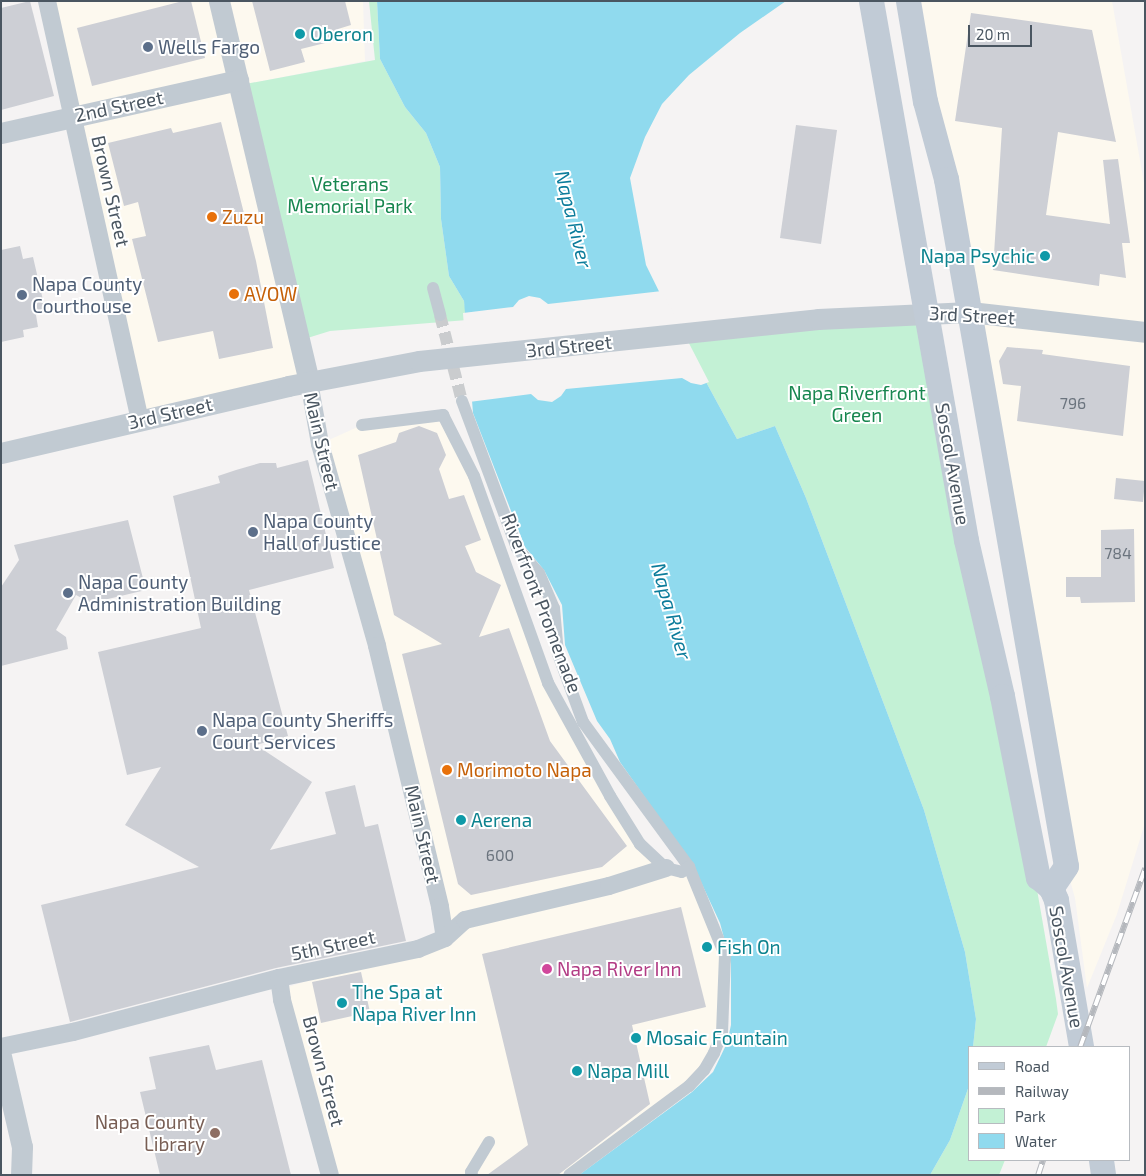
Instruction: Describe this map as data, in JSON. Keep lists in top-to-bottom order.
{
  "streets": {
    "main road": ["Soscol Avenue"],
    "street": [
      "2nd Street",
      "Brown Street",
      "3rd Street",
      "Main Street",
      "Riverfront Promenade",
      "5th Street"
    ]
  },
  "crossings": [
    ["2nd Street", "Brown Street"],
    ["2nd Street", "Main Street"],
    ["Brown Street", "3rd Street"],
    ["Brown Street", "5th Street"],
    ["3rd Street", "Main Street"],
    ["3rd Street", "Soscol Avenue"],
    ["Main Street", "5th Street"],
    ["Riverfront Promenade", "5th Street"]
  ],
  "water": ["Napa River"],
  "parks": ["Veterans Memorial Park", "Napa Riverfront Green"],
  "places": [
    "Oberon",
    "Wells Fargo",
    "Zuzu",
    "Napa Psychic",
    "AVOW",
    "Napa County Courthouse",
    "Napa County Hall of Justice",
    "Napa County Administration Building",
    "Napa County Sheriffs Court Services",
    "Morimoto Napa",
    "Aerena",
    "Fish On",
    "Napa River Inn",
    "The Spa at Napa River Inn",
    "Mosaic Fountain",
    "Napa Mill",
    "Napa County Library"
  ],
  "house_numbers": ["796", "784", "600"],
  "legend": [
    "Road",
    "Railway",
    "Park",
    "Water"
  ],
  "scale_bar": "20 m"
}
